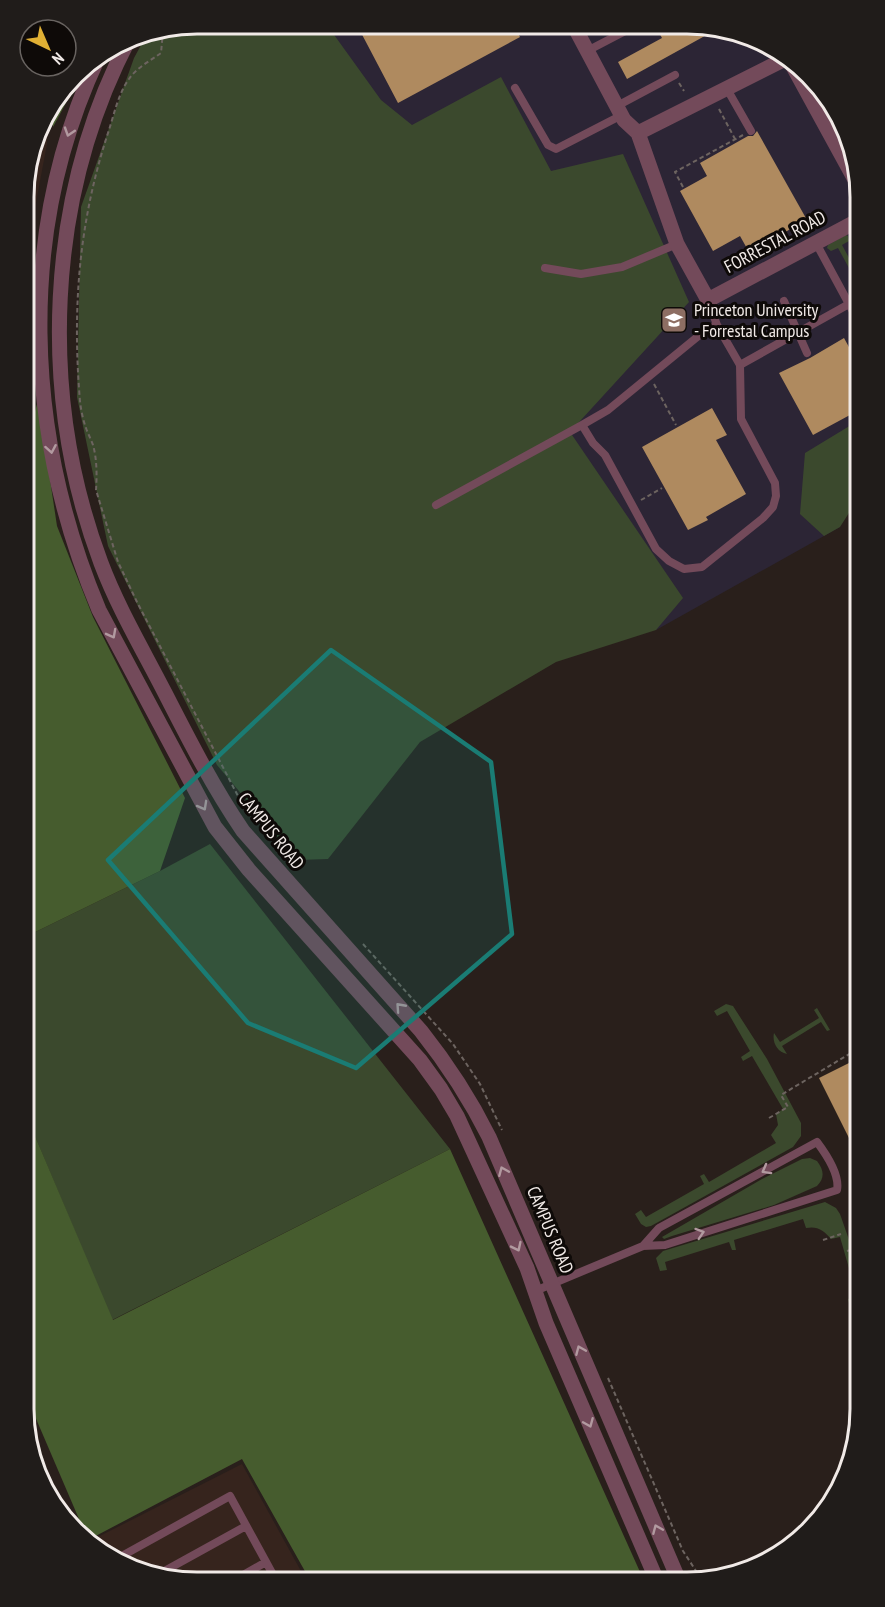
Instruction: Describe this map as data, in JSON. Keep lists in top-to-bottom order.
{
  "streets": {
    "street": ["FORRESTAL ROAD", "CAMPUS ROAD"]
  },
  "places": {
    "school or university": ["Princeton University - Forrestal Campus"]
  },
  "north": "bottom right"
}
